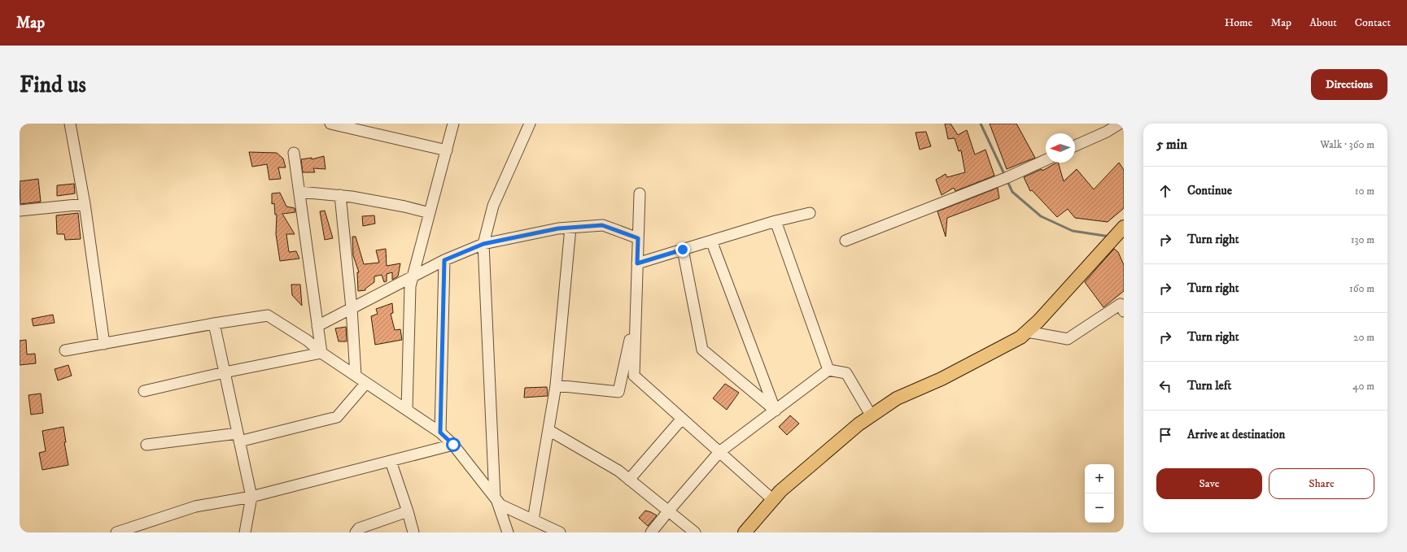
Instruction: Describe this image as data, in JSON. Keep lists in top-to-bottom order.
{
  "north": "left",
  "page": {
    "header": "Map",
    "nav": [
      "Home",
      "Map",
      "About",
      "Contact"
    ],
    "buttons": [
      "Directions",
      ["Save", "Share"]
    ],
    "title": "Find us",
    "heading": ["5 min", "Walk · 360 m"],
    "list": [
      ["Continue", "10 m"],
      ["Turn right", "130 m"],
      ["Turn right", "160 m"],
      ["Turn right", "20 m"],
      ["Turn left", "40 m"],
      "Arrive at destination"
    ],
    "map_buttons": ["+", "−"]
  }
}
